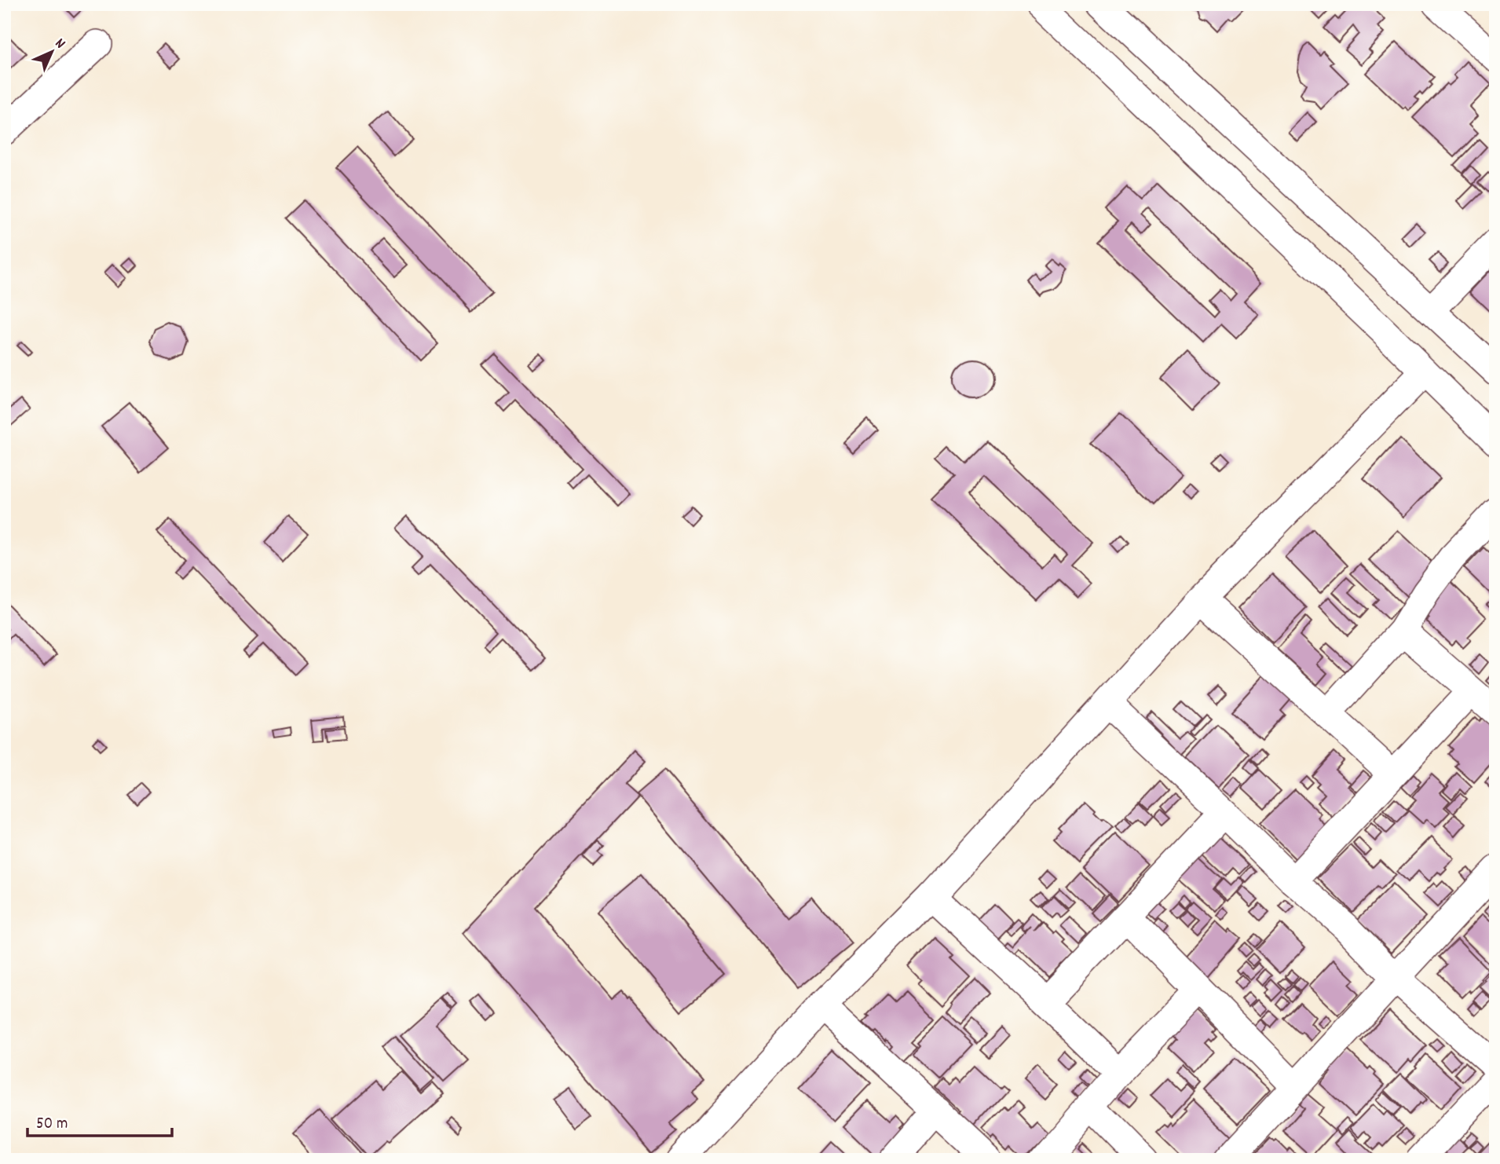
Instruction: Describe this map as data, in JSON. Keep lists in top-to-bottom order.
{
  "scale_bar": "50 m",
  "north": "top right"
}
